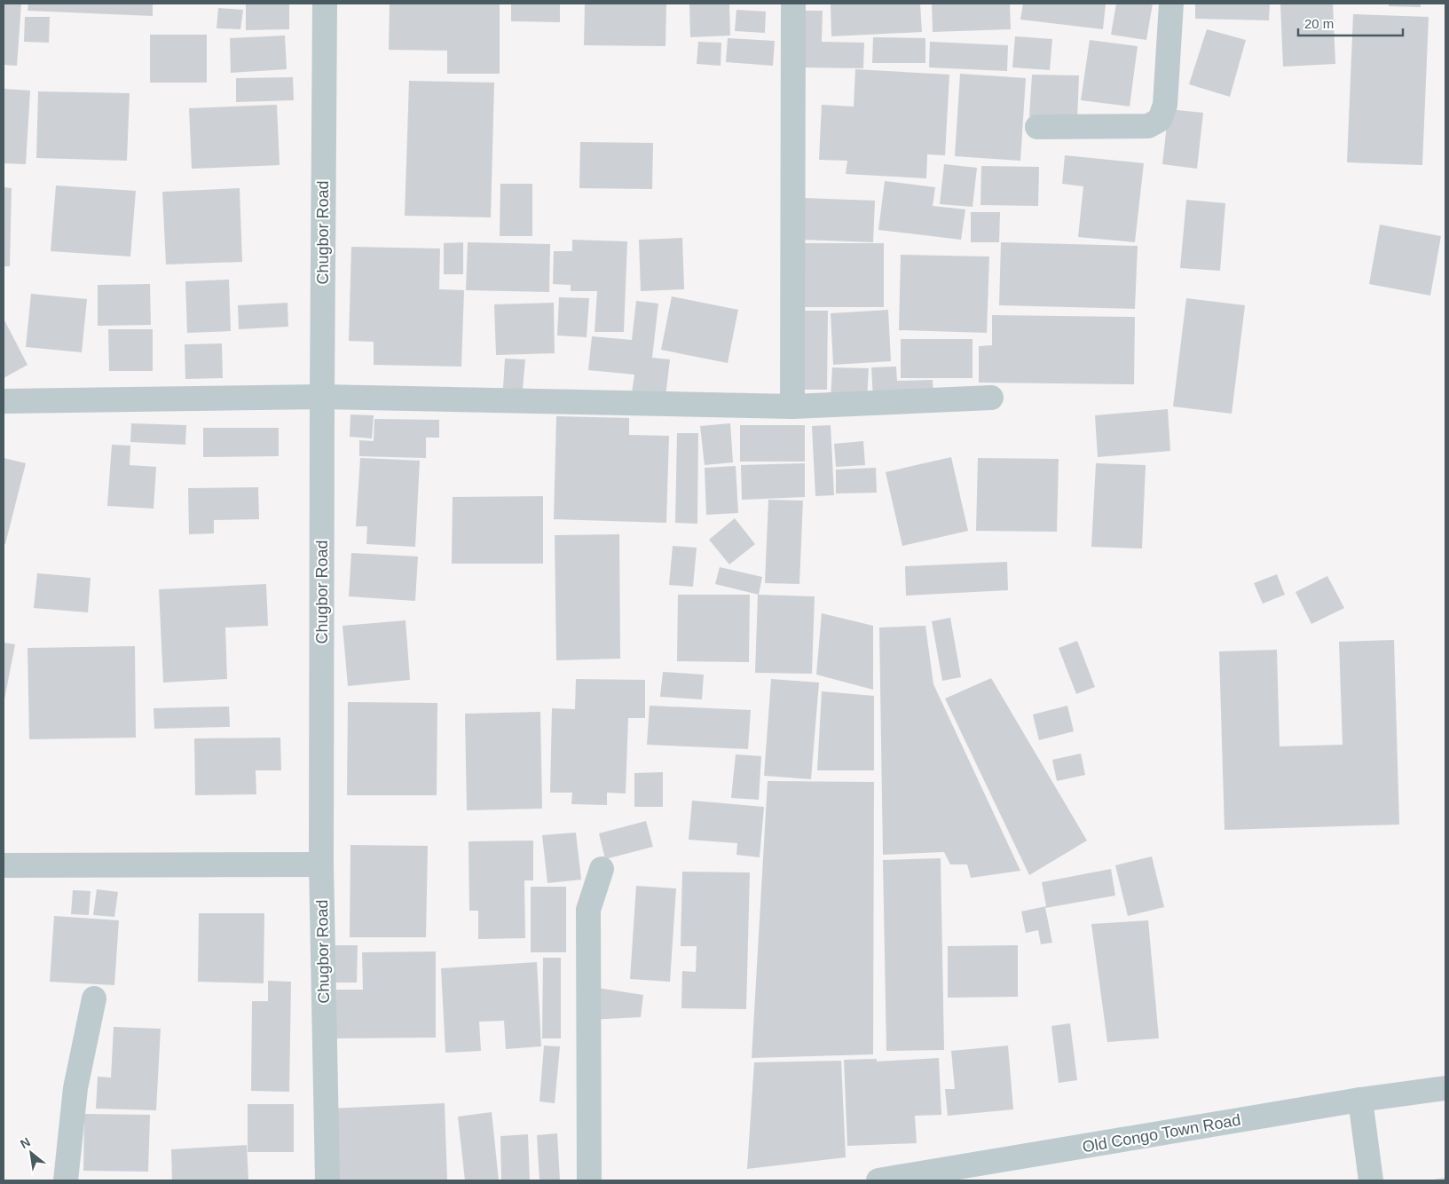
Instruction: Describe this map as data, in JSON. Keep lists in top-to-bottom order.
{
  "streets": {
    "street": ["Chugbor Road", "Old Congo Town Road"]
  },
  "scale_bar": "20 m",
  "north": "top left"
}
